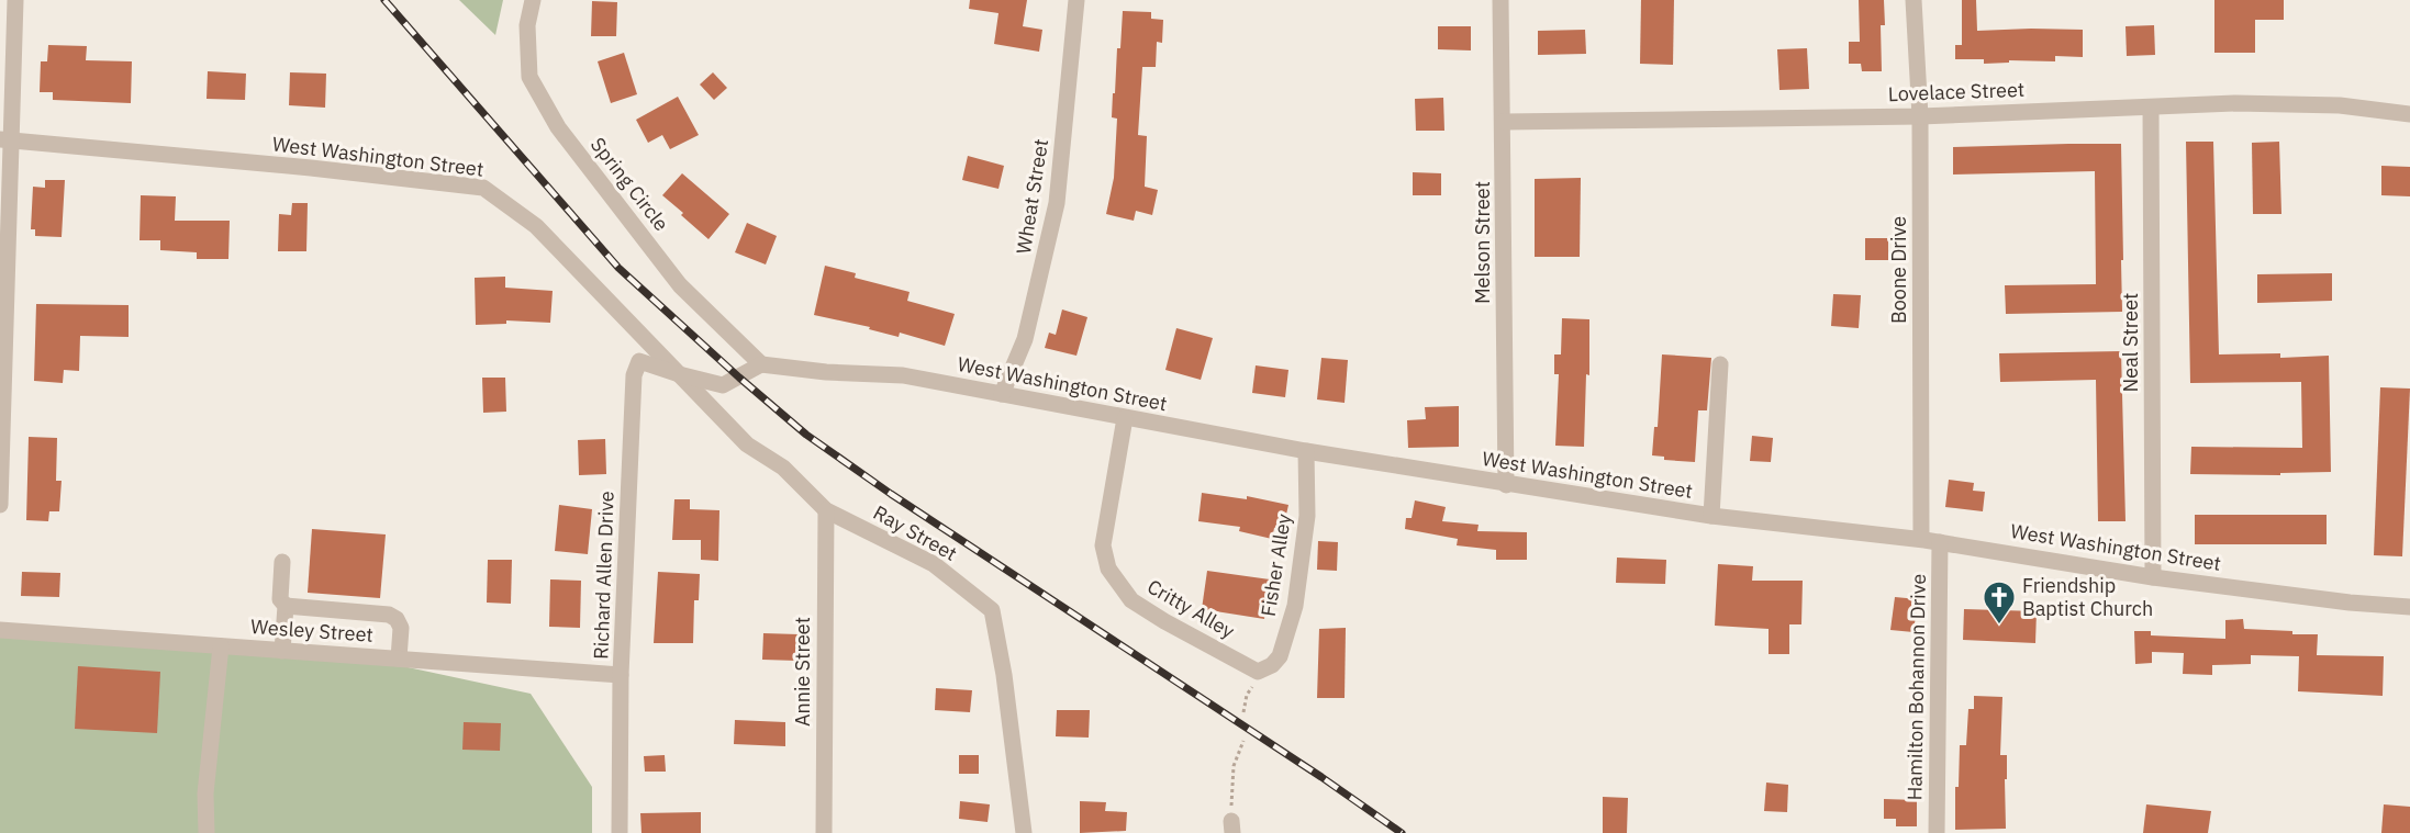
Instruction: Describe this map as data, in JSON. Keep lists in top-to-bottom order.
{
  "streets": {
    "street": [
      "Lovelace Street",
      "West Washington Street",
      "Spring Circle",
      "Wheat Street",
      "Melson Street",
      "Boone Drive",
      "Neal Street",
      "Ray Street",
      "Fisher Alley",
      "Richard Allen Drive",
      "Critty Alley",
      "Wesley Street",
      "Annie Street",
      "Hamilton Bohannon Drive"
    ]
  },
  "crossings": [
    ["Lovelace Street", "Melson Street"],
    ["Lovelace Street", "Boone Drive"],
    ["Lovelace Street", "Neal Street"],
    ["West Washington Street", "Spring Circle"],
    ["West Washington Street", "Wheat Street"],
    ["West Washington Street", "Melson Street"],
    ["West Washington Street", "Boone Drive"],
    ["West Washington Street", "Neal Street"],
    ["West Washington Street", "Ray Street"],
    ["West Washington Street", "Fisher Alley"],
    ["West Washington Street", "Richard Allen Drive"],
    ["West Washington Street", "Critty Alley"],
    ["West Washington Street", "Hamilton Bohannon Drive"],
    ["Ray Street", "Richard Allen Drive"],
    ["Ray Street", "Annie Street"],
    ["Fisher Alley", "Critty Alley"],
    ["Richard Allen Drive", "Wesley Street"]
  ],
  "places": {
    "church": ["Friendship Baptist Church"]
  }
}
